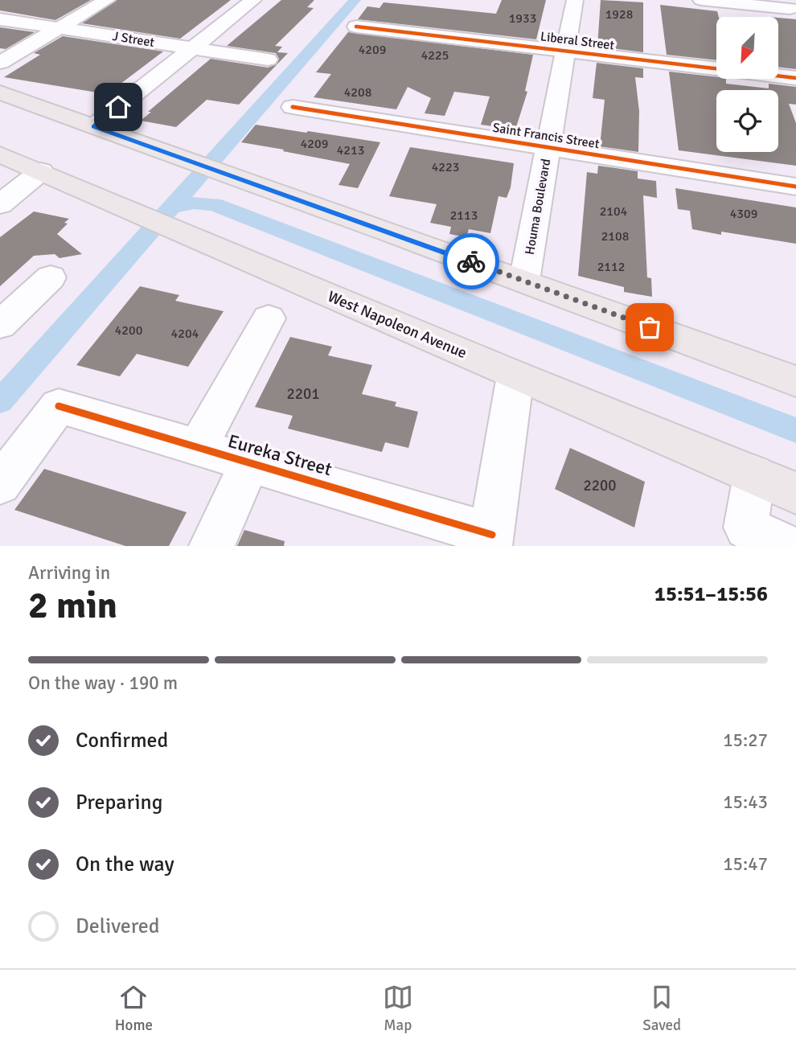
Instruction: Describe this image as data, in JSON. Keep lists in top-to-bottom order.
{
  "streets": {
    "main road": ["West Napoleon Avenue"],
    "street": [
      "J Street",
      "Liberal Street",
      "Saint Francis Street",
      "Houma Boulevard",
      "Eureka Street"
    ]
  },
  "crossings": [
    ["Liberal Street", "Houma Boulevard"],
    ["Saint Francis Street", "Houma Boulevard"]
  ],
  "house_numbers": [
    "1928",
    "1933",
    "4209",
    "4225",
    "4208",
    "4209",
    "4213",
    "4223",
    "2104",
    "4309",
    "2113",
    "2108",
    "2112",
    "4200",
    "4204",
    "2201",
    "2200"
  ],
  "north": "bottom left",
  "page": {
    "heading": ["2 min", "Arriving in", "15:51–15:56"],
    "bar": "On the way · 190 m",
    "list": [
      ["Confirmed", "15:27"],
      ["Preparing", "15:43"],
      ["On the way", "15:47"],
      "Delivered"
    ],
    "tabs": ["Home", "Map", "Saved"]
  }
}
